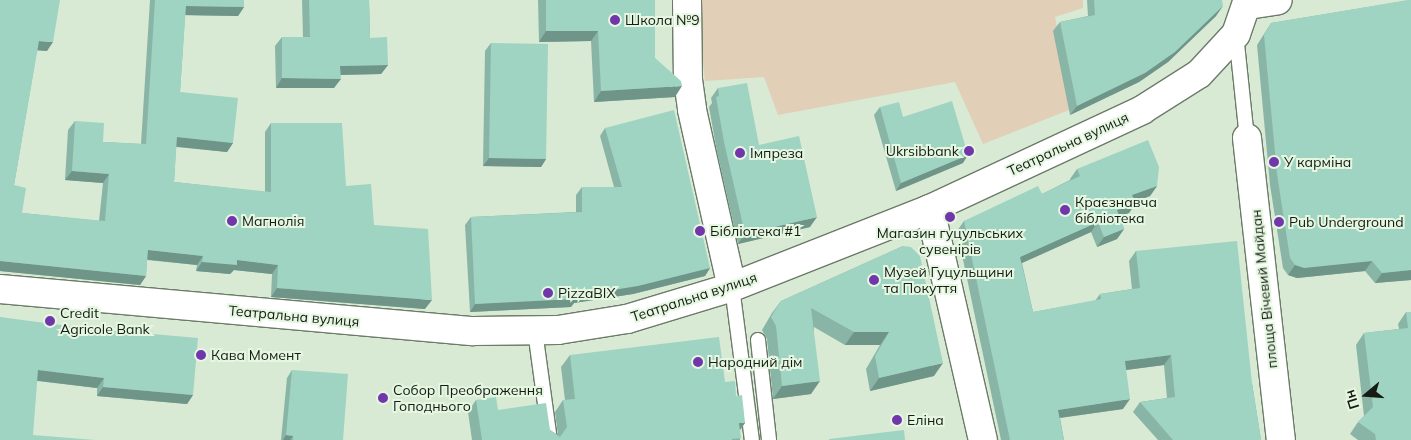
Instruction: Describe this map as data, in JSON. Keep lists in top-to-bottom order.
{
  "streets": {
    "street": ["Театральна вулиця", "площа Вічевий Майдан"]
  },
  "places": [
    "Школа №9",
    "Ukrsibbank",
    "Імпреза",
    "У карміна",
    "Краєзнавча бібліотека",
    "Магазин гуцульських сувенірів",
    "Магнолія",
    "Pub Underground",
    "Бібліотека #1",
    "Музей Гуцульщини та Покуття",
    "PizzaBIX",
    "Credit Agricole Bank",
    "Кава Момент",
    "Народний дім",
    "Собор Преображення Гоподнього",
    "Еліна"
  ],
  "north": "left"
}
